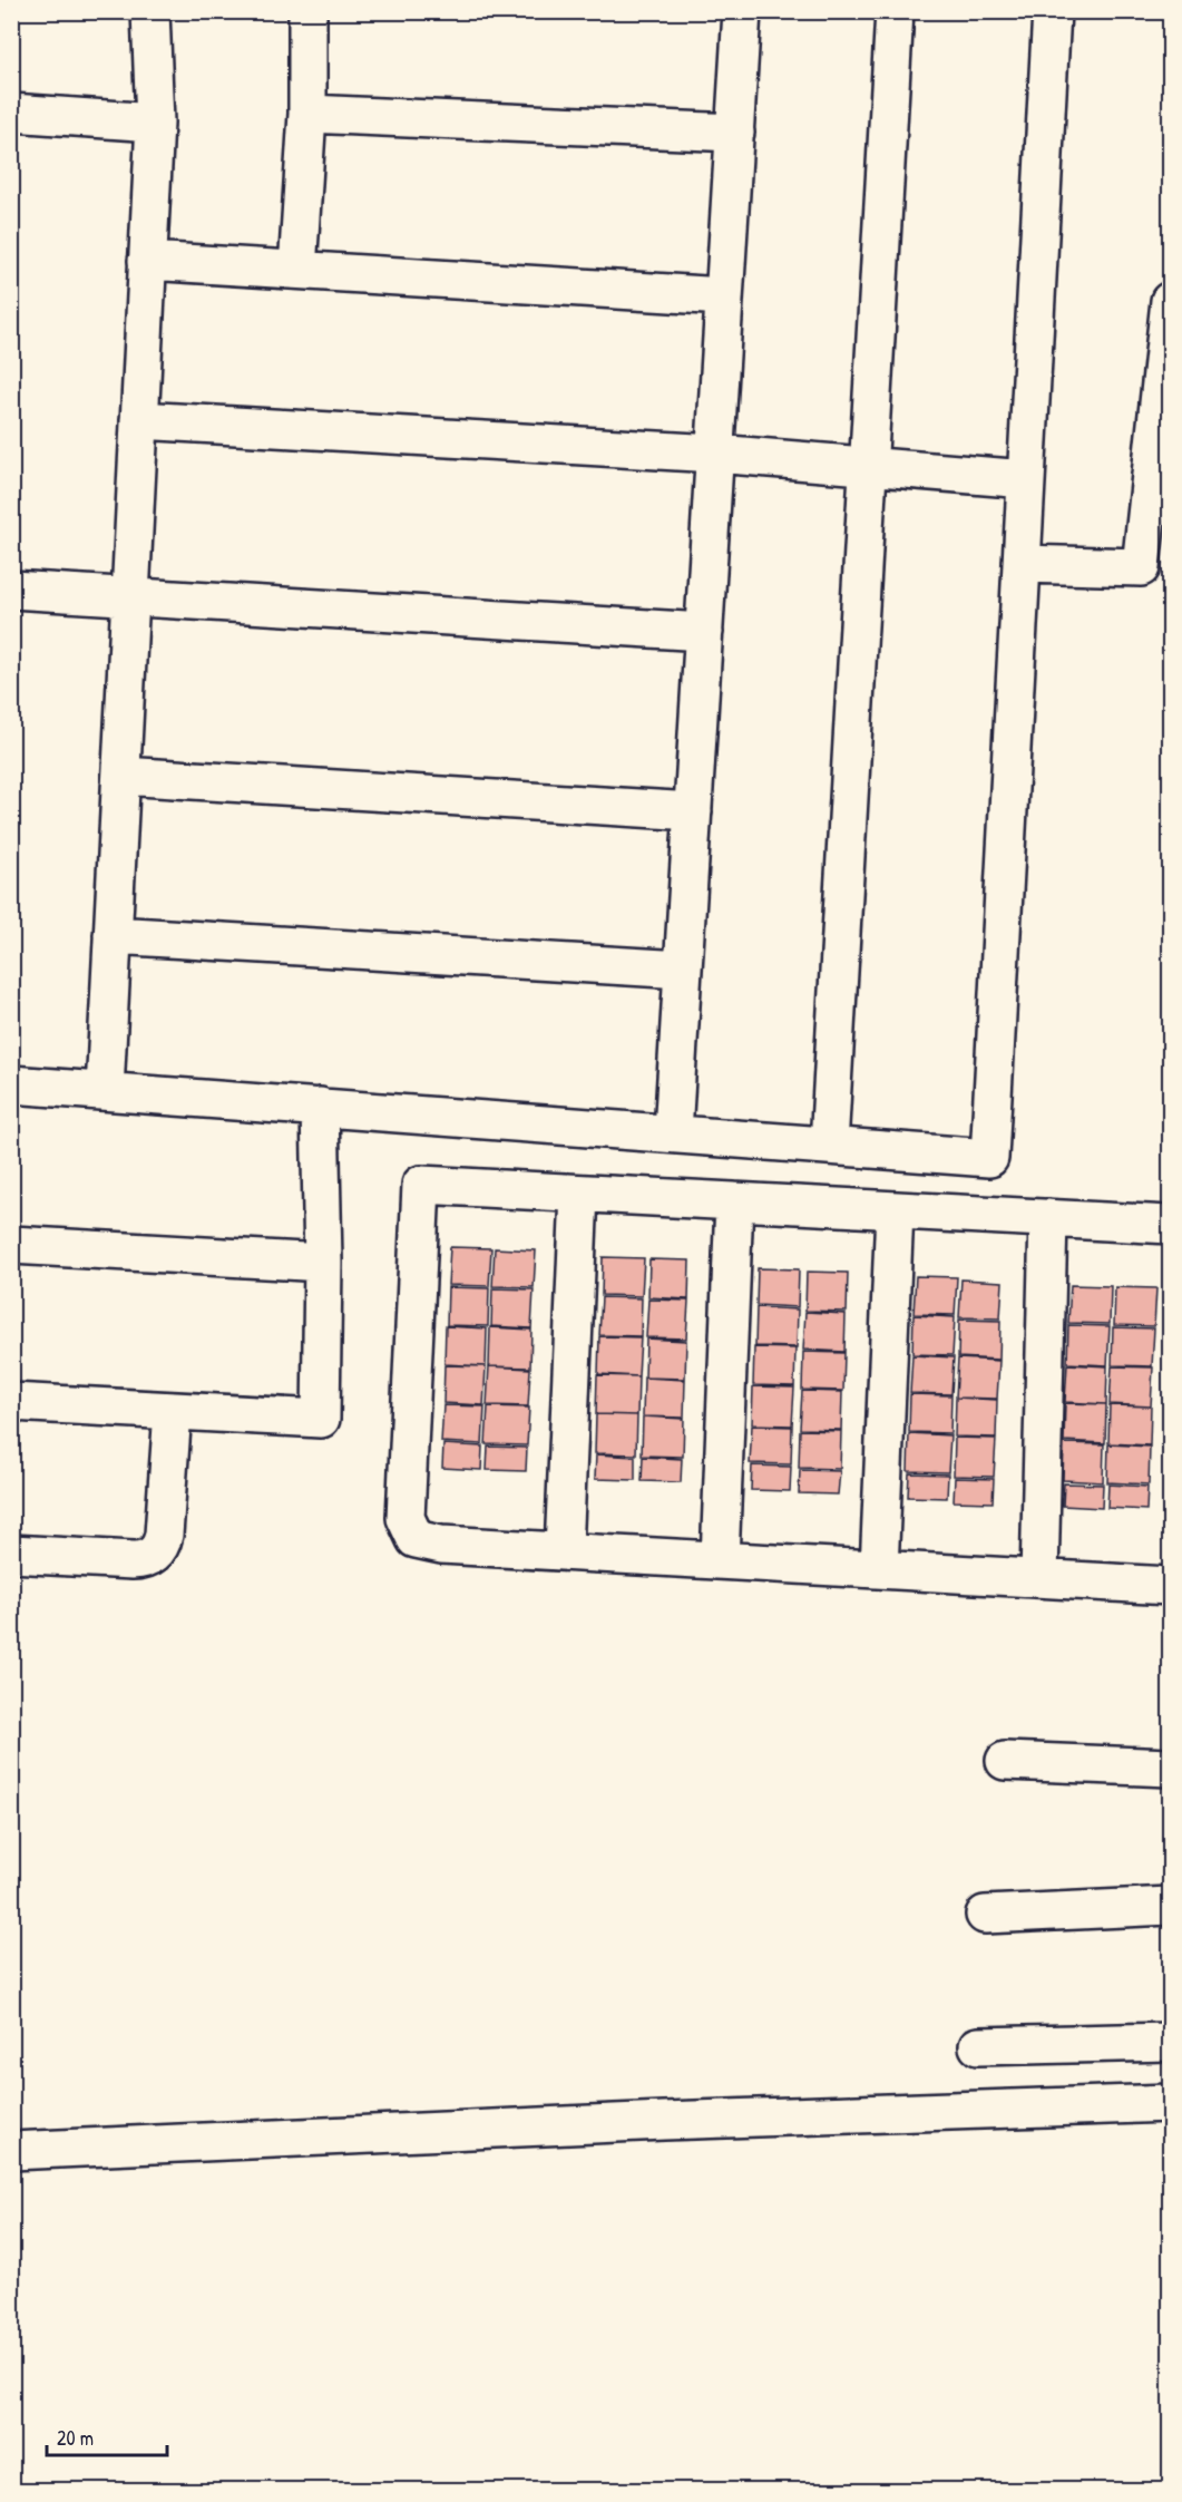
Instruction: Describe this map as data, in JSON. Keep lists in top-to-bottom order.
{
  "scale_bar": "20 m"
}
